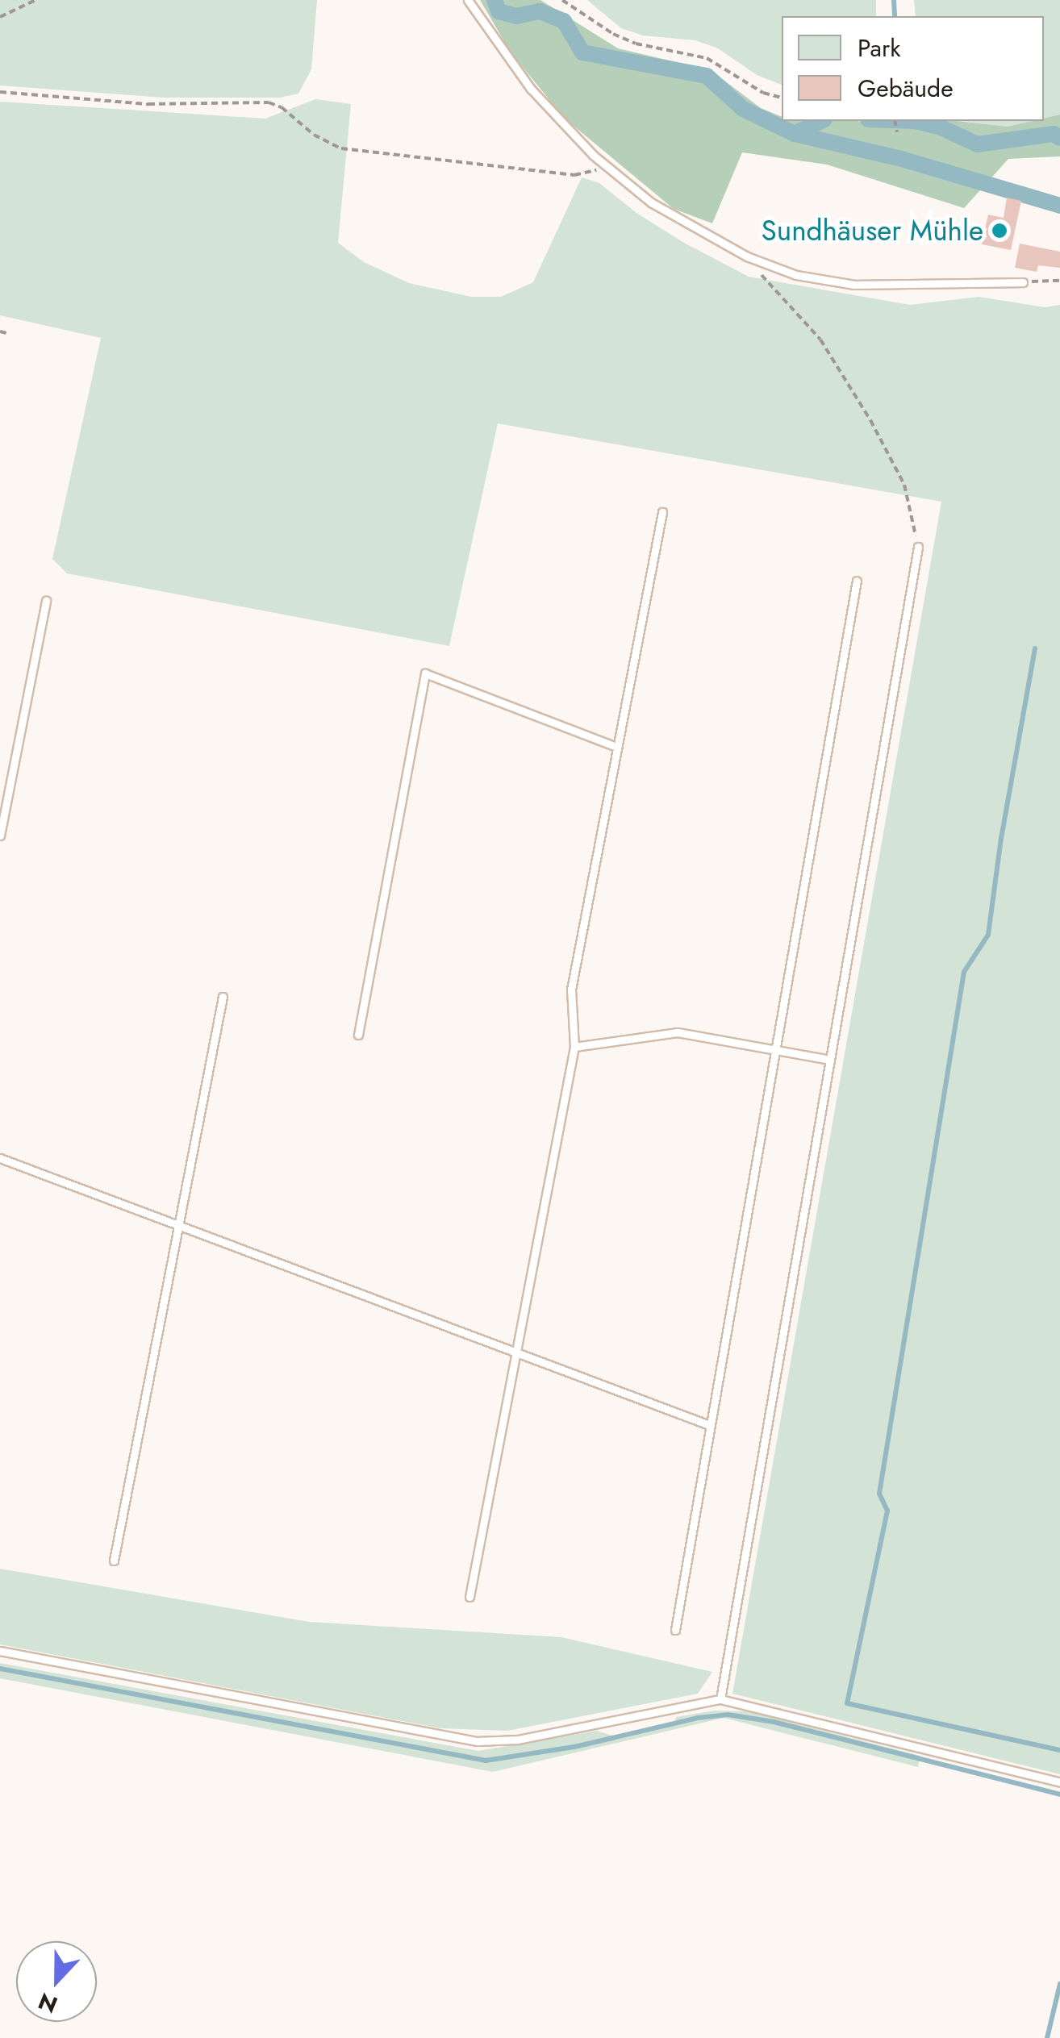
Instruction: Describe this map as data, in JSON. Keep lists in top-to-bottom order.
{
  "places": ["Sundhäuser Mühle"],
  "legend": ["Park", "Gebäude"],
  "north": "bottom"
}
